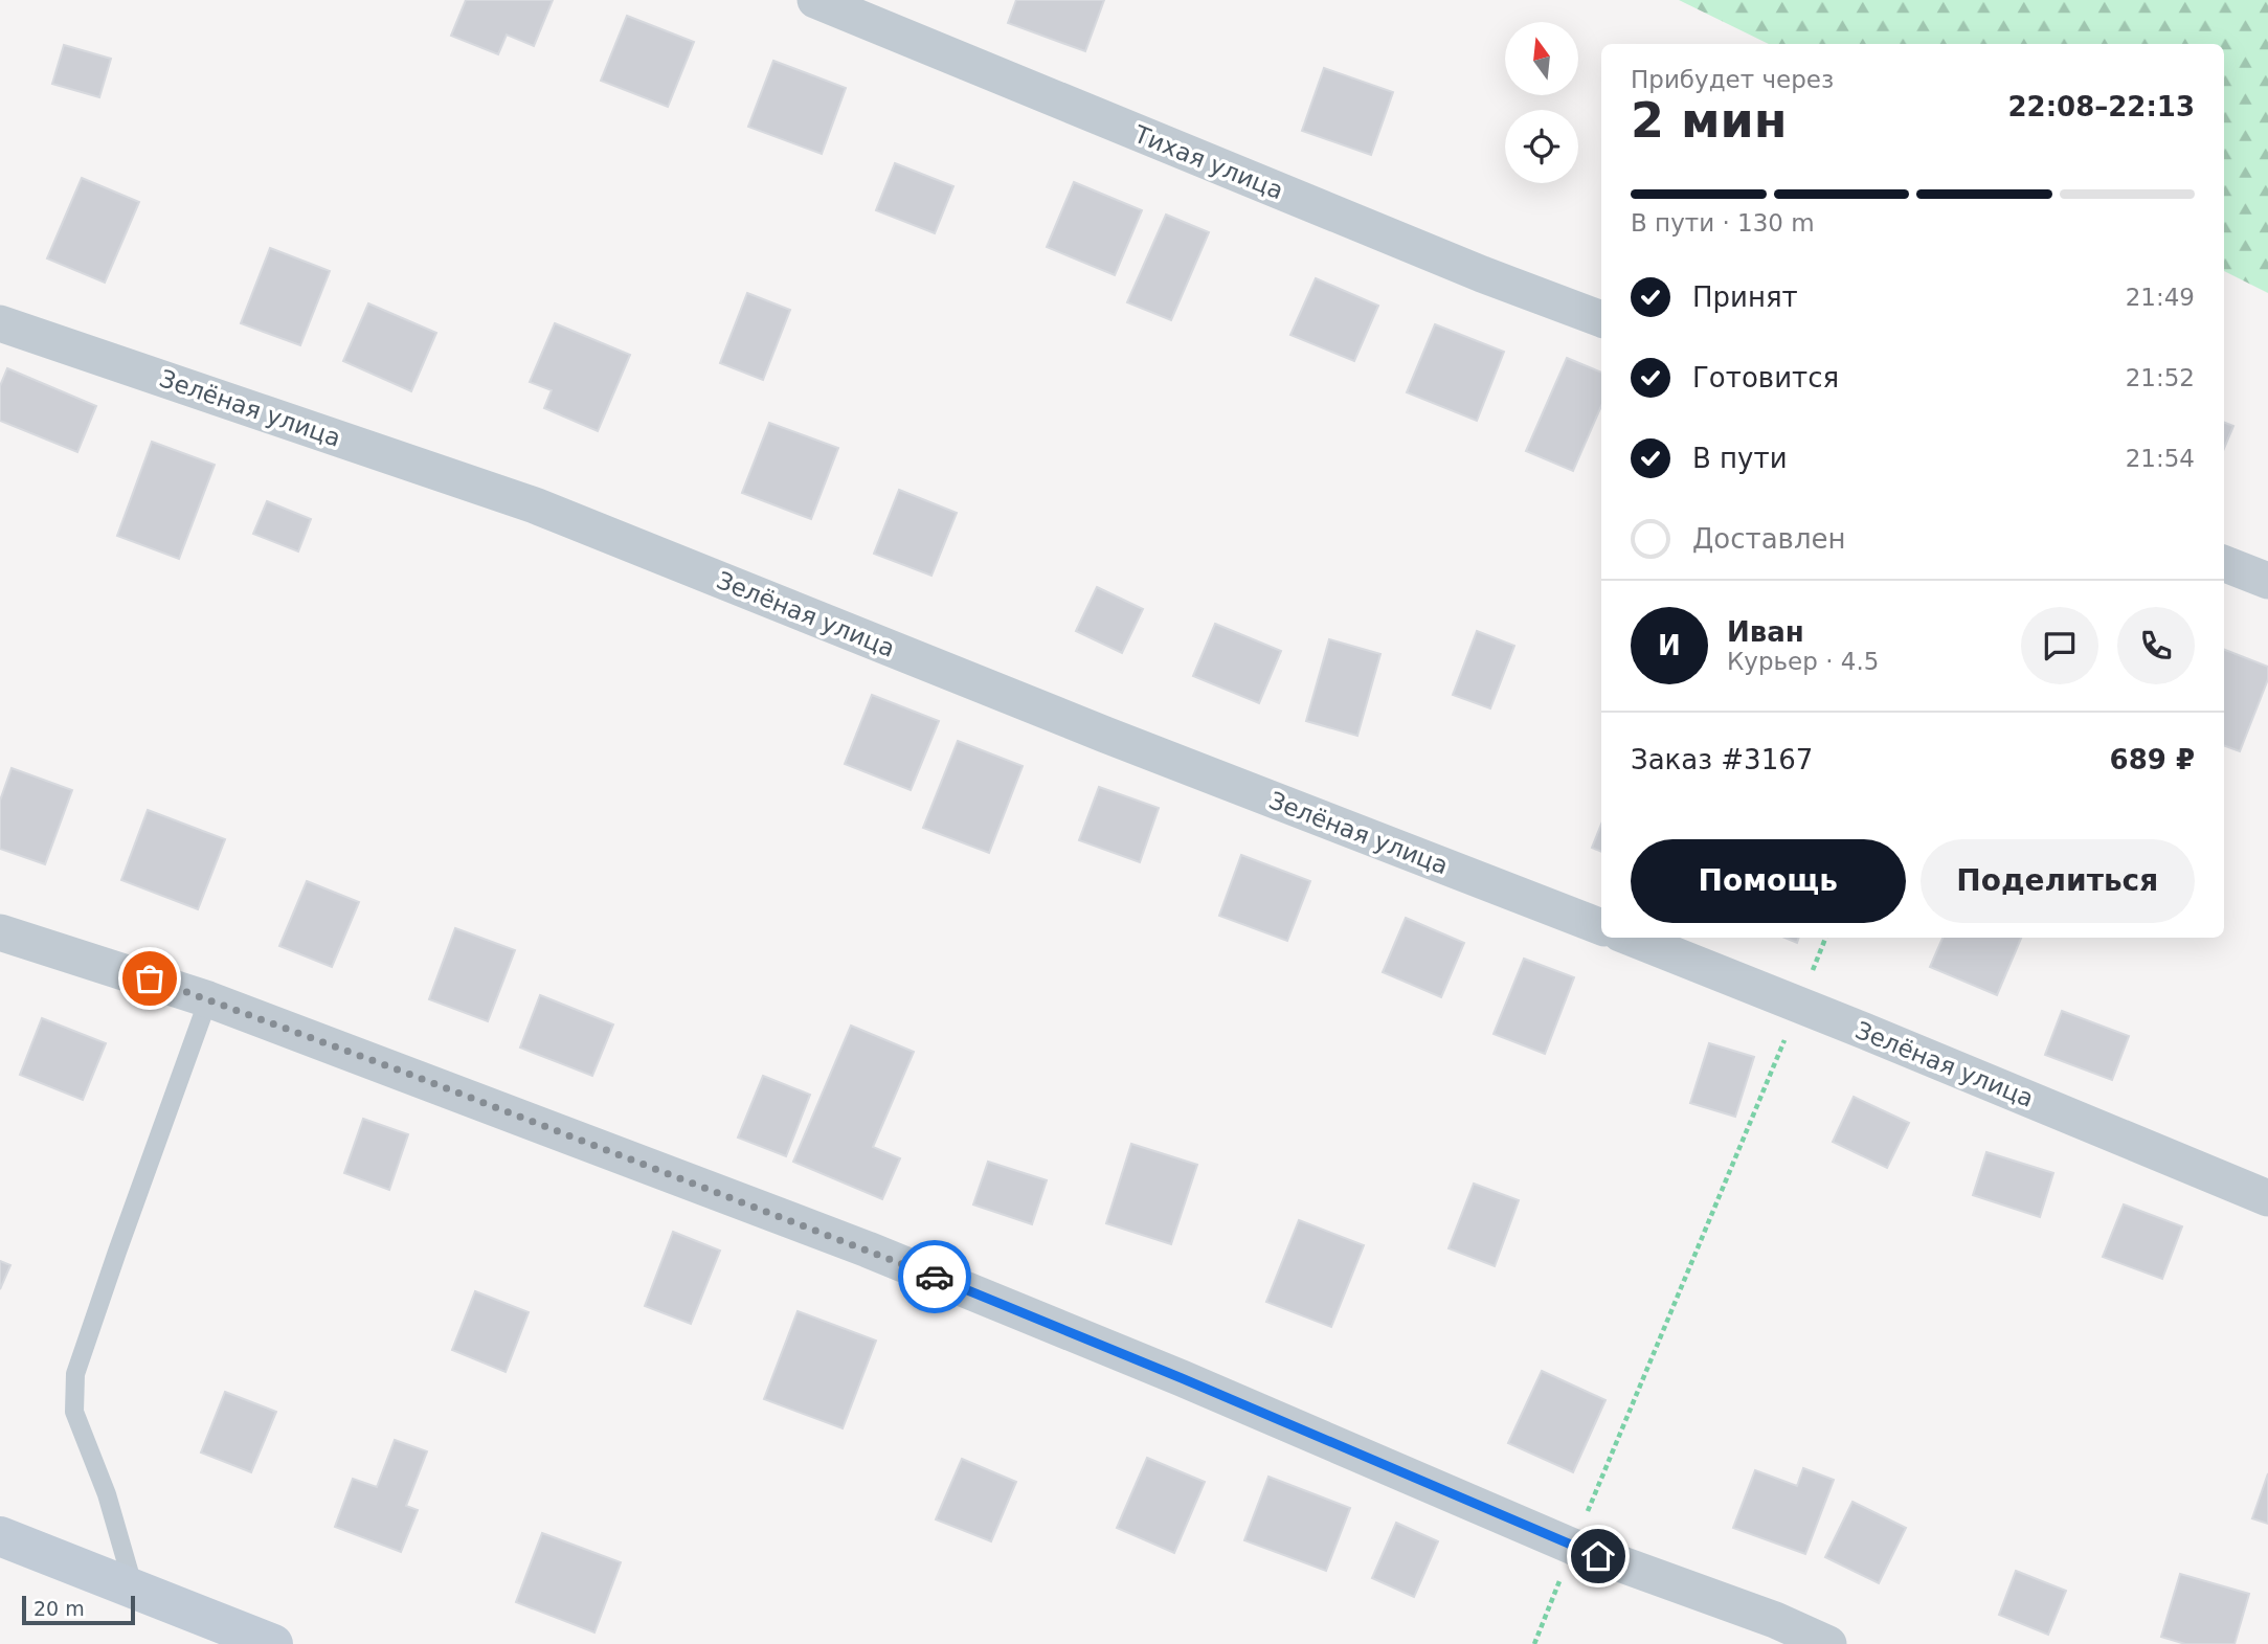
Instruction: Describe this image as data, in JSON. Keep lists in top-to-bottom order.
{
  "streets": {
    "street": ["Тихая улица", "Зелёная улица"]
  },
  "scale_bar": "20 m",
  "north": "top",
  "page": {
    "heading": ["2 мин", "Прибудет через", "22:08–22:13"],
    "panel": [
      "Иван",
      "Курьер · 4.5",
      "Заказ #3167",
      "689 ₽"
    ],
    "bar": "В пути · 130 m",
    "list": [
      ["Принят", "21:49"],
      ["Готовится", "21:52"],
      ["В пути", "21:54"],
      "Доставлен"
    ],
    "round": "И",
    "buttons": ["Помощь", "Поделиться"],
    "scale": "20 m"
  }
}
